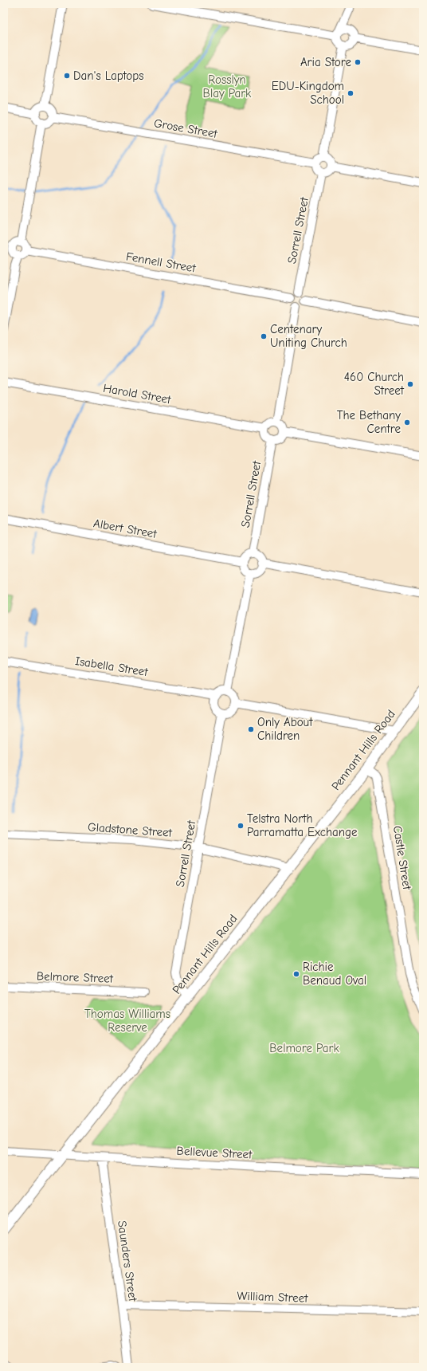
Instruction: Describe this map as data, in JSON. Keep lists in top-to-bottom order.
{
  "streets": {
    "main road": ["Pennant Hills Road"],
    "street": [
      "Grose Street",
      "Sorrell Street",
      "Fennell Street",
      "Harold Street",
      "Albert Street",
      "Isabella Street",
      "Gladstone Street",
      "Castle Street",
      "Belmore Street",
      "Bellevue Street",
      "Saunders Street",
      "William Street"
    ]
  },
  "crossings": [
    ["Grose Street", "Sorrell Street"],
    ["Sorrell Street", "Fennell Street"],
    ["Sorrell Street", "Harold Street"],
    ["Sorrell Street", "Albert Street"],
    ["Sorrell Street", "Isabella Street"],
    ["Sorrell Street", "Pennant Hills Road"],
    ["Sorrell Street", "Gladstone Street"],
    ["Pennant Hills Road", "Gladstone Street"],
    ["Pennant Hills Road", "Castle Street"],
    ["Pennant Hills Road", "Bellevue Street"],
    ["Bellevue Street", "Saunders Street"],
    ["Saunders Street", "William Street"]
  ],
  "parks": ["Rosslyn Blay Park", "Thomas Williams Reserve", "Belmore Park"],
  "places": [
    "Aria Store",
    "Dan's Laptops",
    "EDU-Kingdom School",
    "Centenary Uniting Church",
    "460 Church Street",
    "The Bethany Centre",
    "Only About Children",
    "Telstra North Parramatta Exchange",
    "Richie Benaud Oval"
  ]
}
